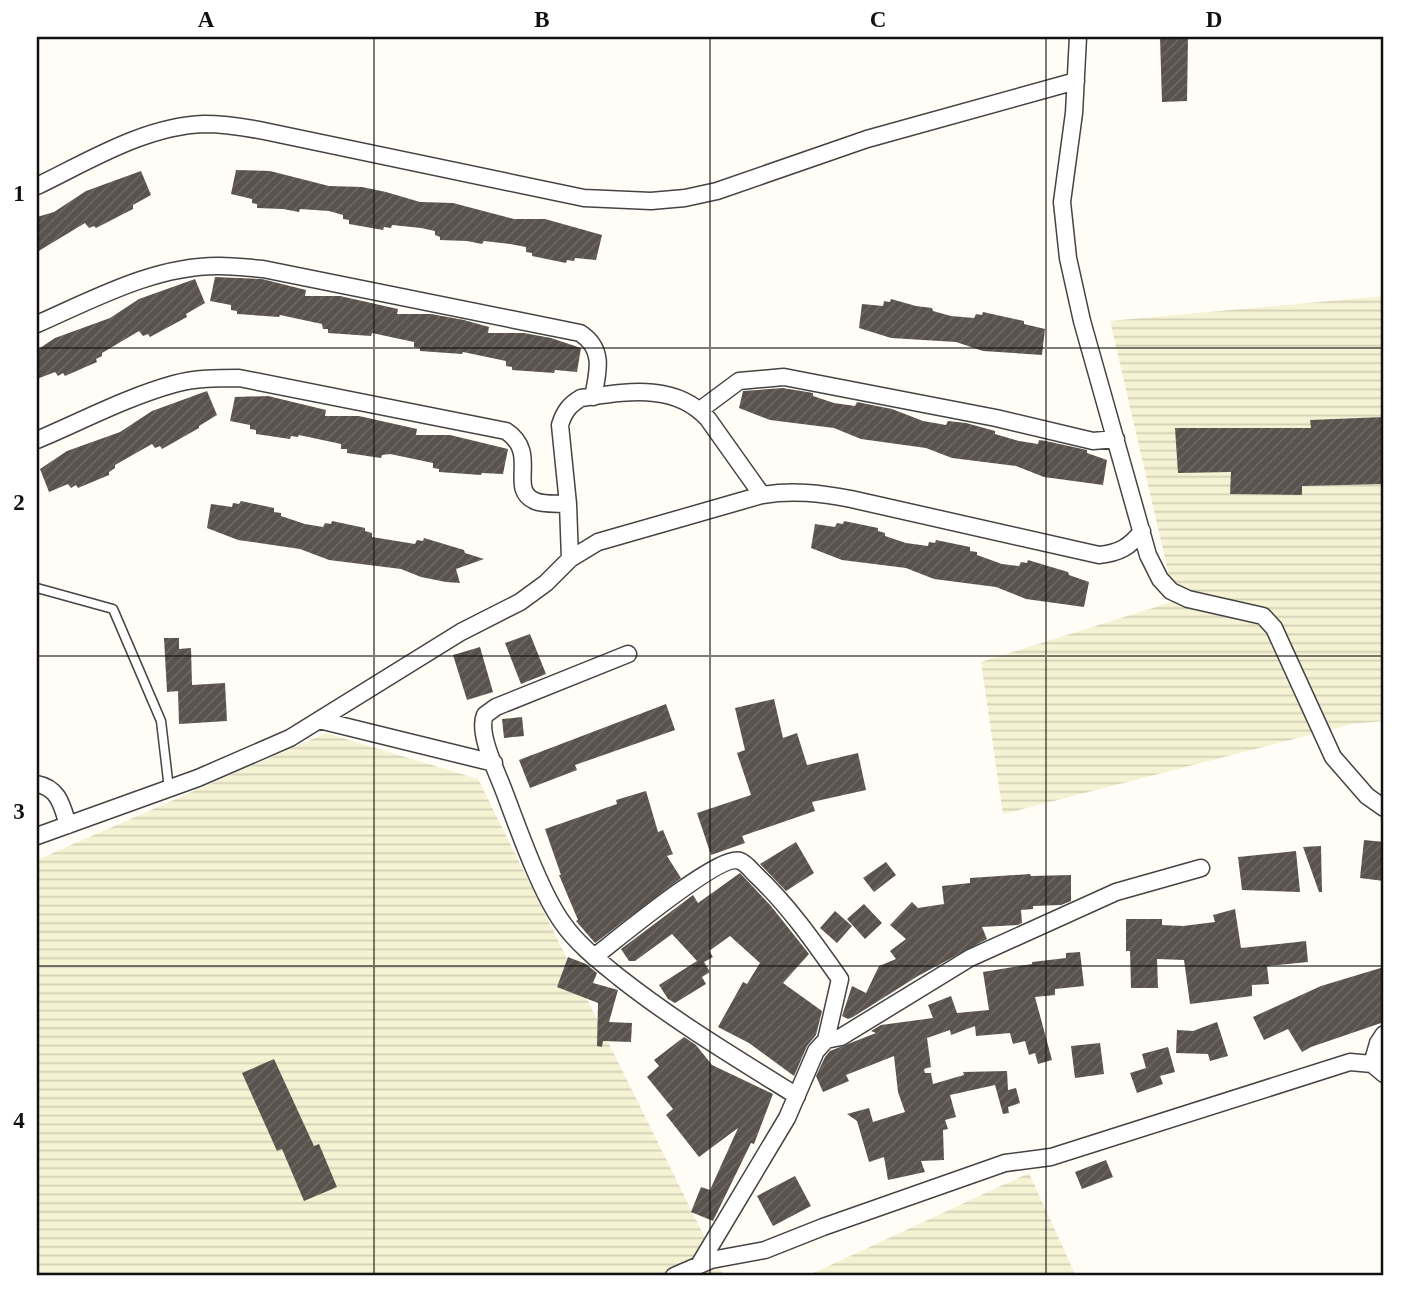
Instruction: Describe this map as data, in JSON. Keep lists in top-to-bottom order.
{
  "grid": {
    "columns": [
      "A",
      "B",
      "C",
      "D"
    ],
    "rows": [
      "1",
      "2",
      "3",
      "4"
    ]
  }
}
